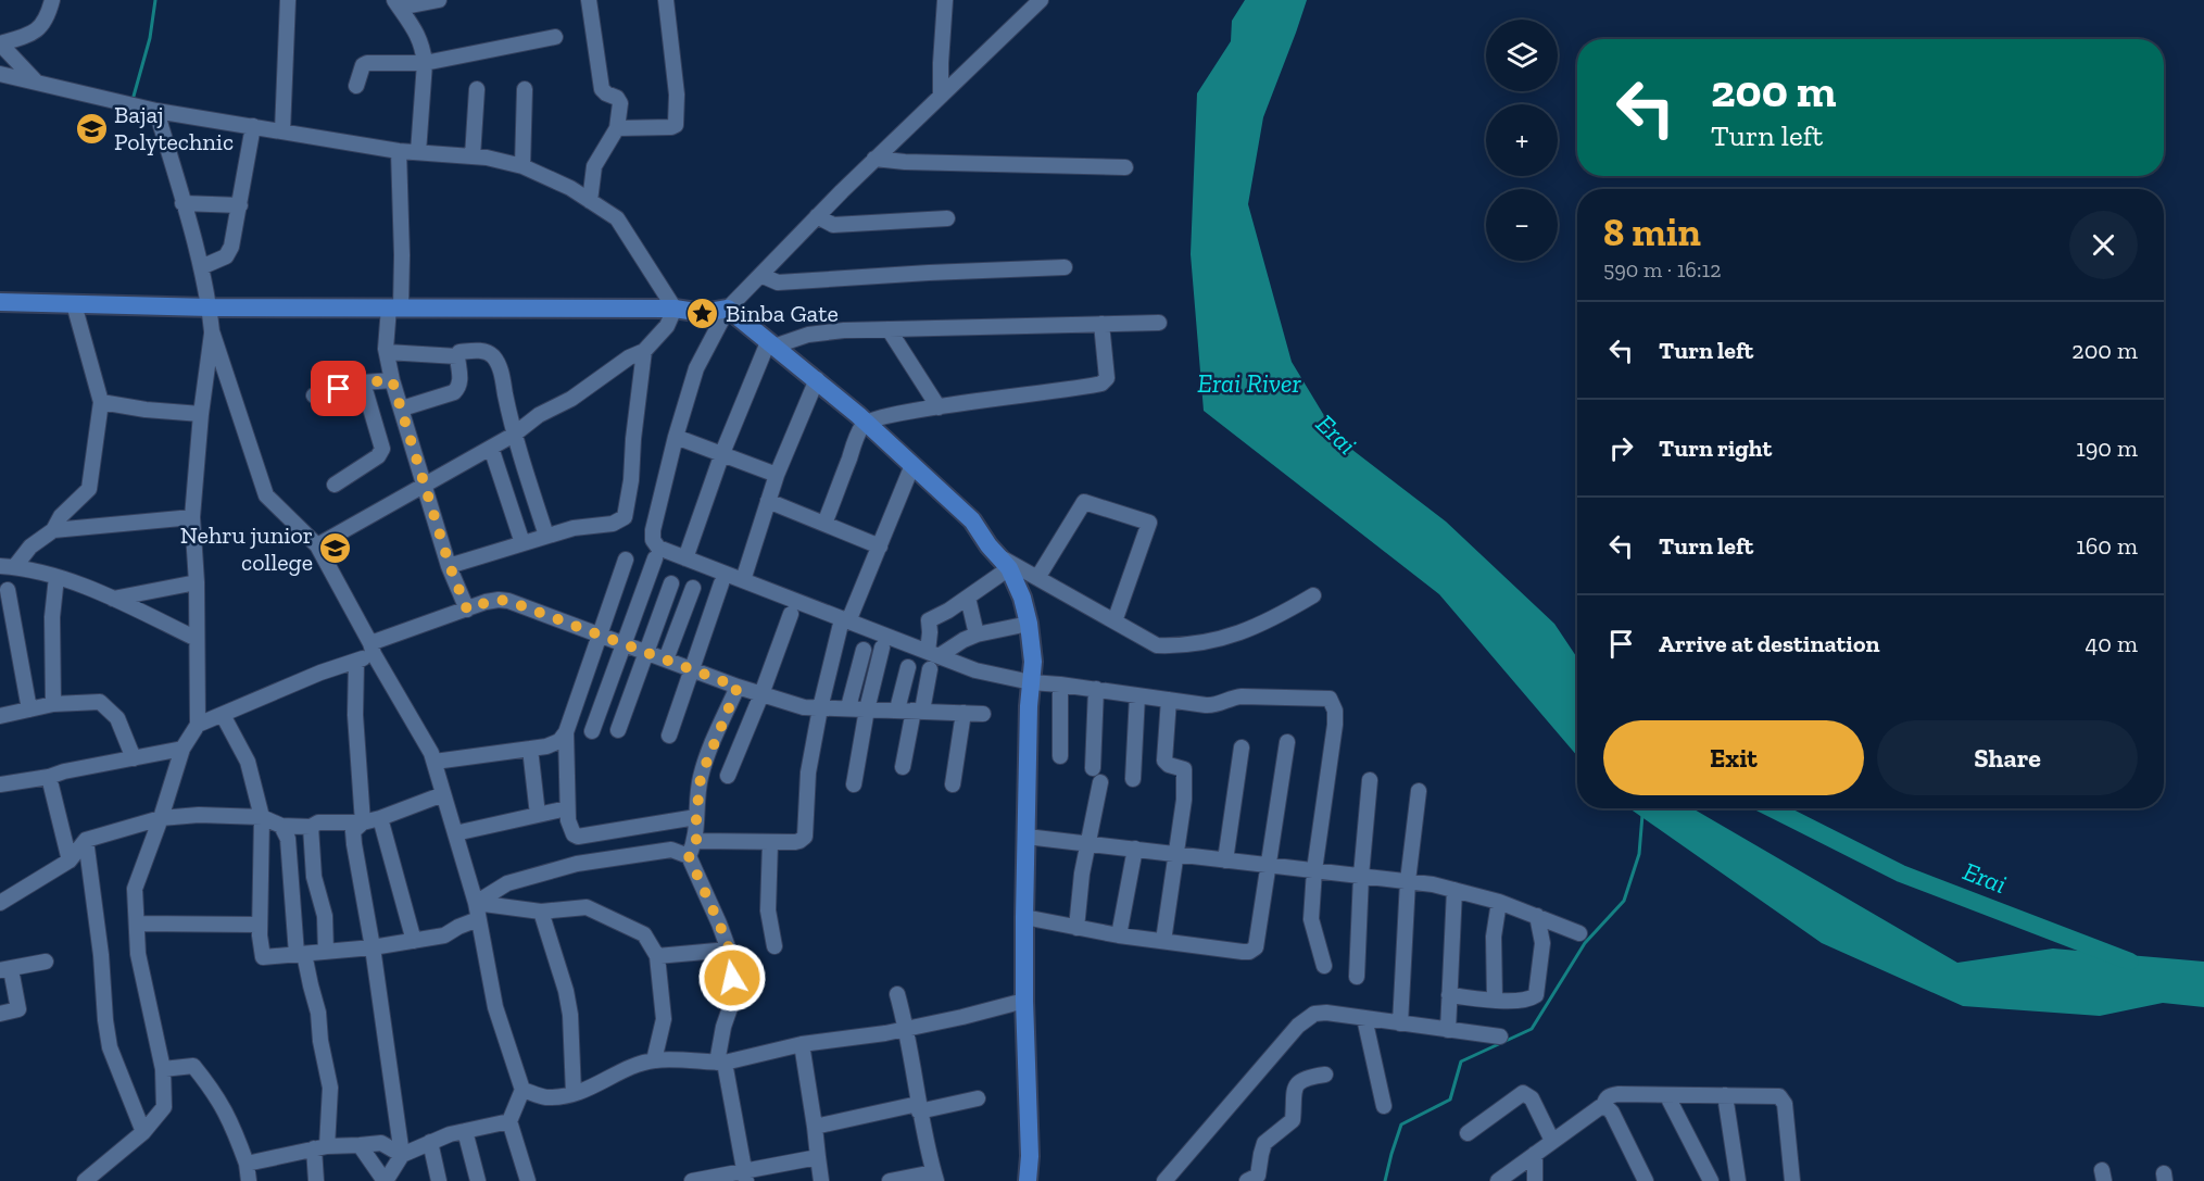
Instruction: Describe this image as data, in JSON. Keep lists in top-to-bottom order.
{
  "water": ["Erai River", "Erai"],
  "places": {
    "school or university": ["Bajaj Polytechnic", "Nehru junior college"],
    "place": ["Binba Gate"]
  },
  "page": {
    "map_buttons": ["+", "−"],
    "turn": ["200 m", "Turn left"],
    "heading": ["8 min", "590 m · 16:12"],
    "list": [
      {
        "name": "Turn left",
        "value": "200 m"
      },
      {
        "name": "Turn right",
        "value": "190 m"
      },
      {
        "name": "Turn left",
        "value": "160 m"
      },
      {
        "name": "Arrive at destination",
        "value": "40 m"
      }
    ],
    "buttons": ["Exit", "Share"]
  }
}
